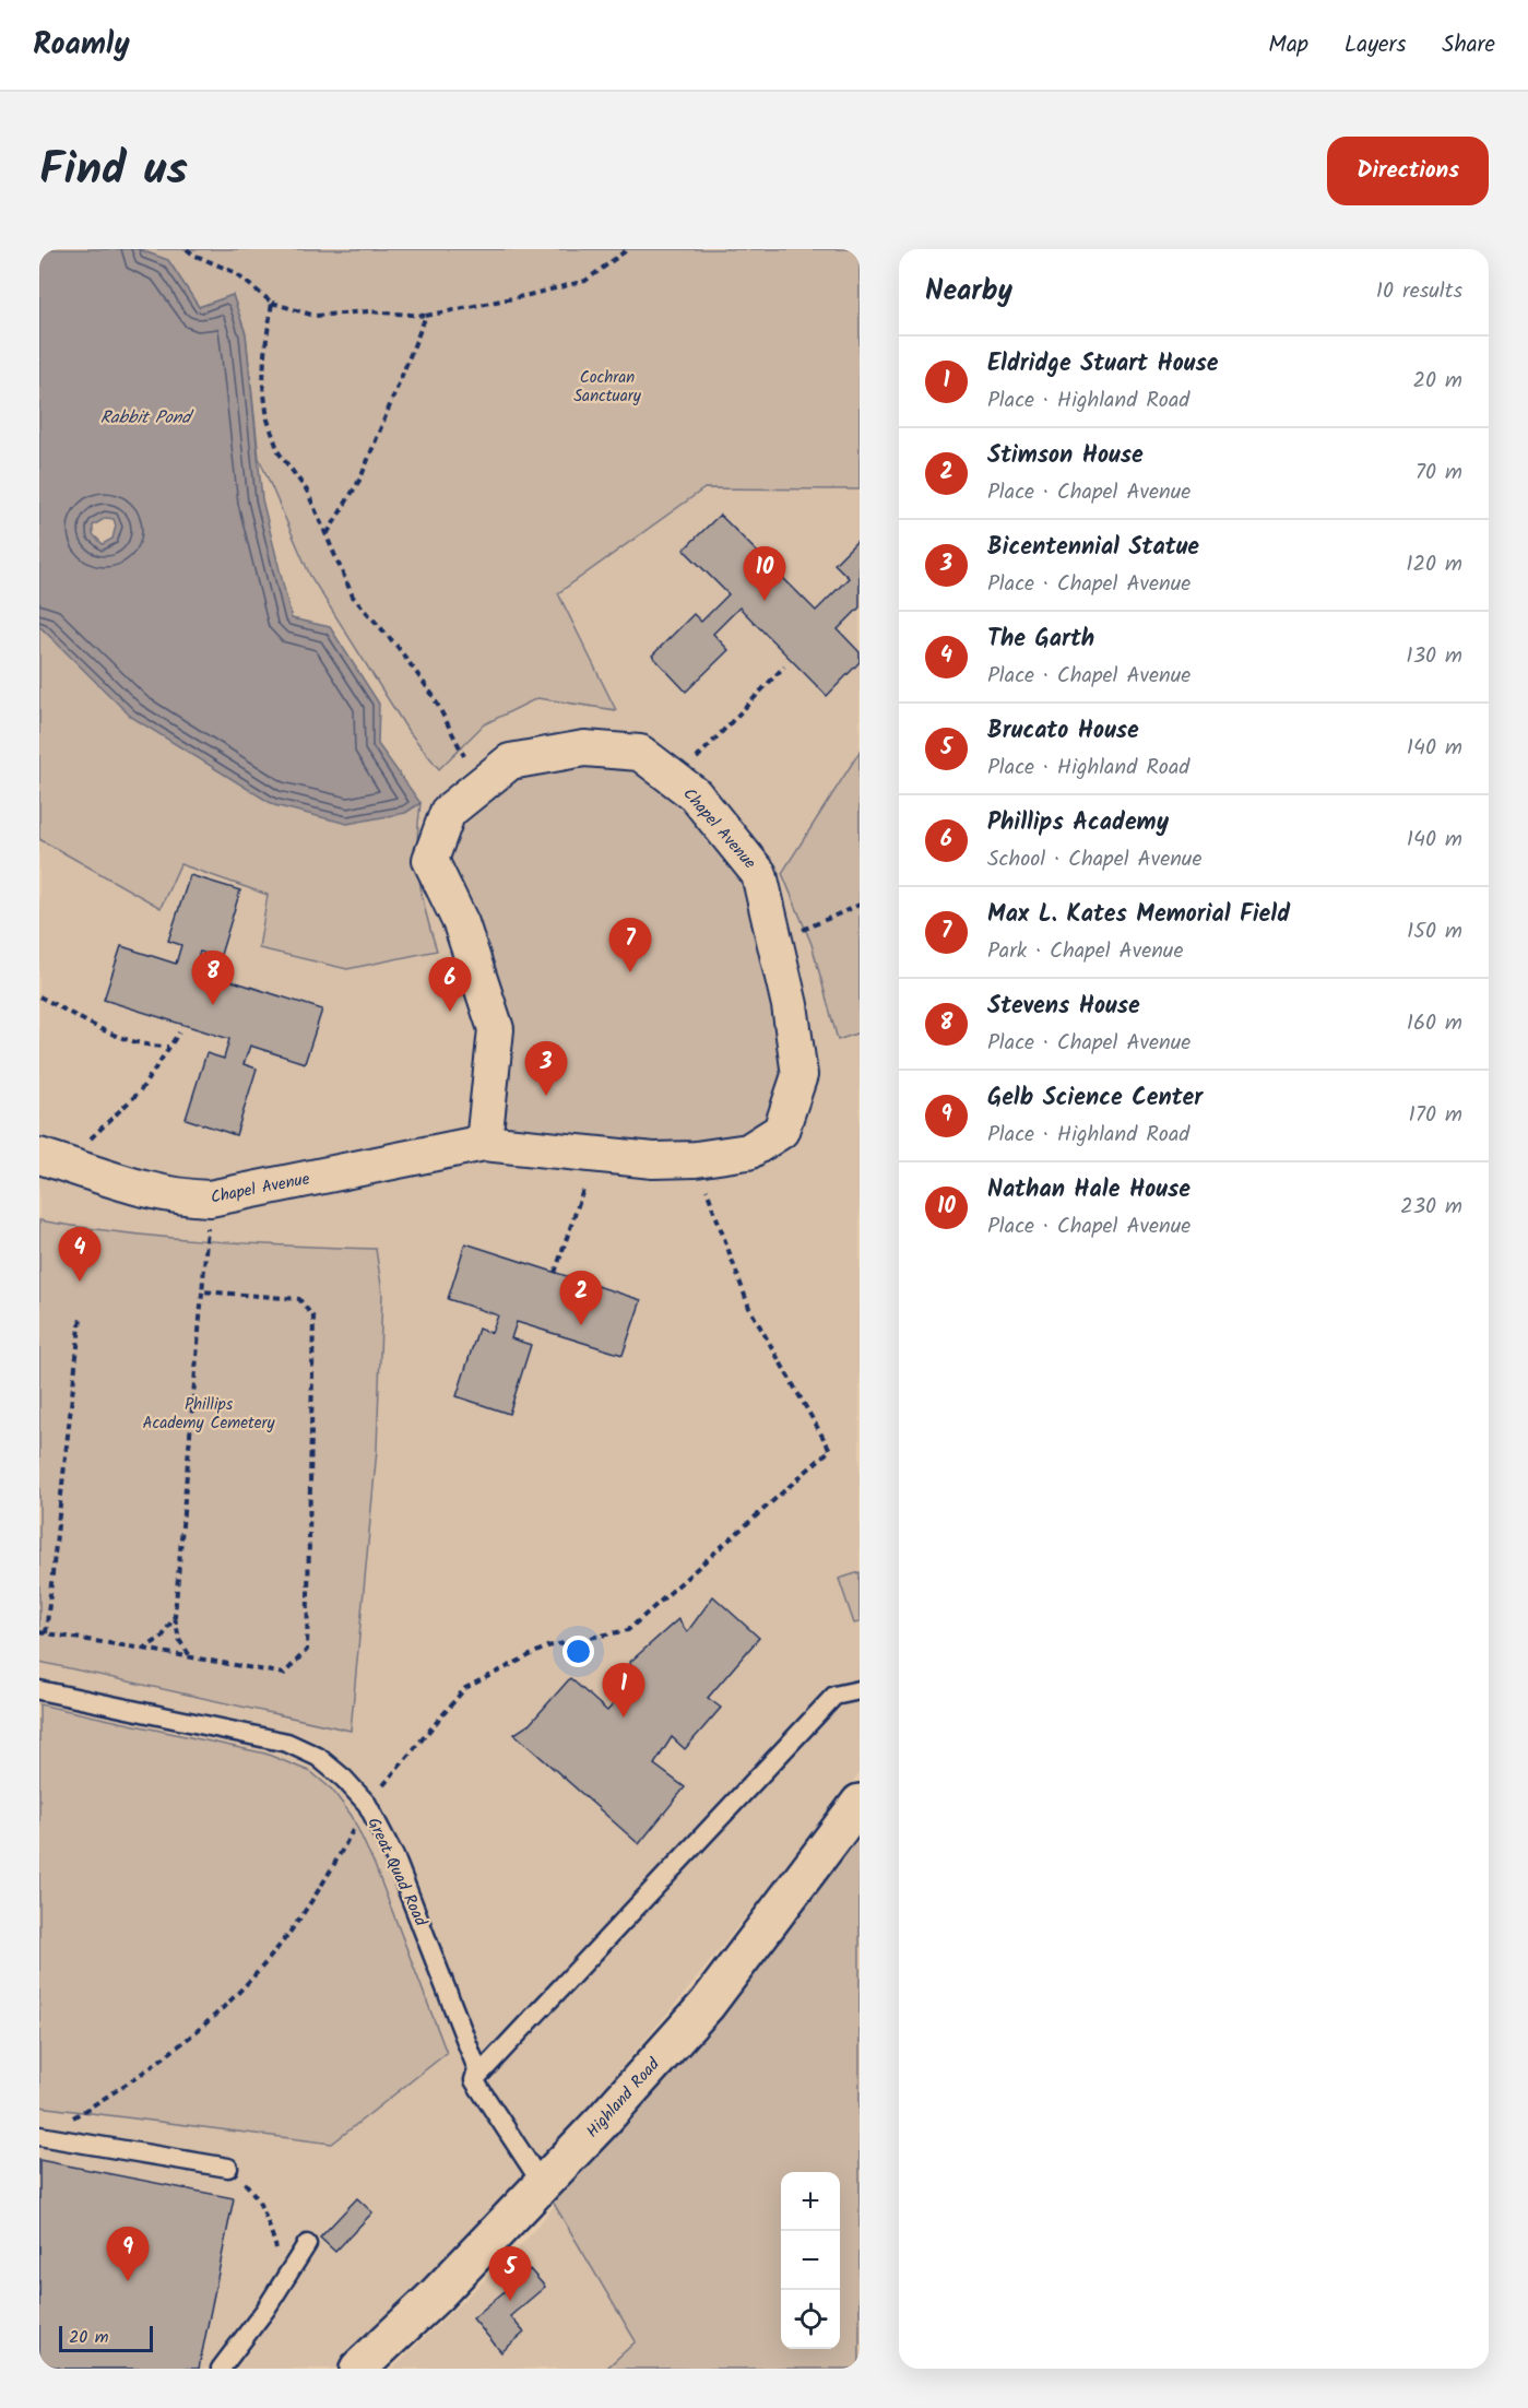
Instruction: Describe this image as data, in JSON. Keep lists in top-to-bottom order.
{
  "streets": {
    "street": ["Chapel Avenue", "Highland Road"],
    "lane": ["Great Quad Road"]
  },
  "crossings": [
    ["Great Quad Road", "Highland Road"]
  ],
  "water": ["Rabbit Pond"],
  "parks": ["Cochran Sanctuary", "Phillips Academy Cemetery"],
  "scale_bar": "20 m",
  "page": {
    "header": "Roamly",
    "nav": ["Map", "Layers", "Share"],
    "title": "Find us",
    "buttons": "Directions",
    "heading": ["Nearby", "10 results"],
    "list": [
      {
        "mark": "1",
        "name": "Eldridge Stuart House",
        "note": "Place · Highland Road",
        "value": "20 m"
      },
      {
        "mark": "2",
        "name": "Stimson House",
        "note": "Place · Chapel Avenue",
        "value": "70 m"
      },
      {
        "mark": "3",
        "name": "Bicentennial Statue",
        "note": "Place · Chapel Avenue",
        "value": "120 m"
      },
      {
        "mark": "4",
        "name": "The Garth",
        "note": "Place · Chapel Avenue",
        "value": "130 m"
      },
      {
        "mark": "5",
        "name": "Brucato House",
        "note": "Place · Highland Road",
        "value": "140 m"
      },
      {
        "mark": "6",
        "name": "Phillips Academy",
        "note": "School · Chapel Avenue",
        "value": "140 m"
      },
      {
        "mark": "7",
        "name": "Max L. Kates Memorial Field",
        "note": "Park · Chapel Avenue",
        "value": "150 m"
      },
      {
        "mark": "8",
        "name": "Stevens House",
        "note": "Place · Chapel Avenue",
        "value": "160 m"
      },
      {
        "mark": "9",
        "name": "Gelb Science Center",
        "note": "Place · Highland Road",
        "value": "170 m"
      },
      {
        "mark": "10",
        "name": "Nathan Hale House",
        "note": "Place · Chapel Avenue",
        "value": "230 m"
      }
    ],
    "pins": [
      "10",
      "7",
      "8",
      "6",
      "3",
      "4",
      "2",
      "1",
      "9",
      "5"
    ],
    "map_buttons": ["+", "−"],
    "scale": "20 m"
  }
}
